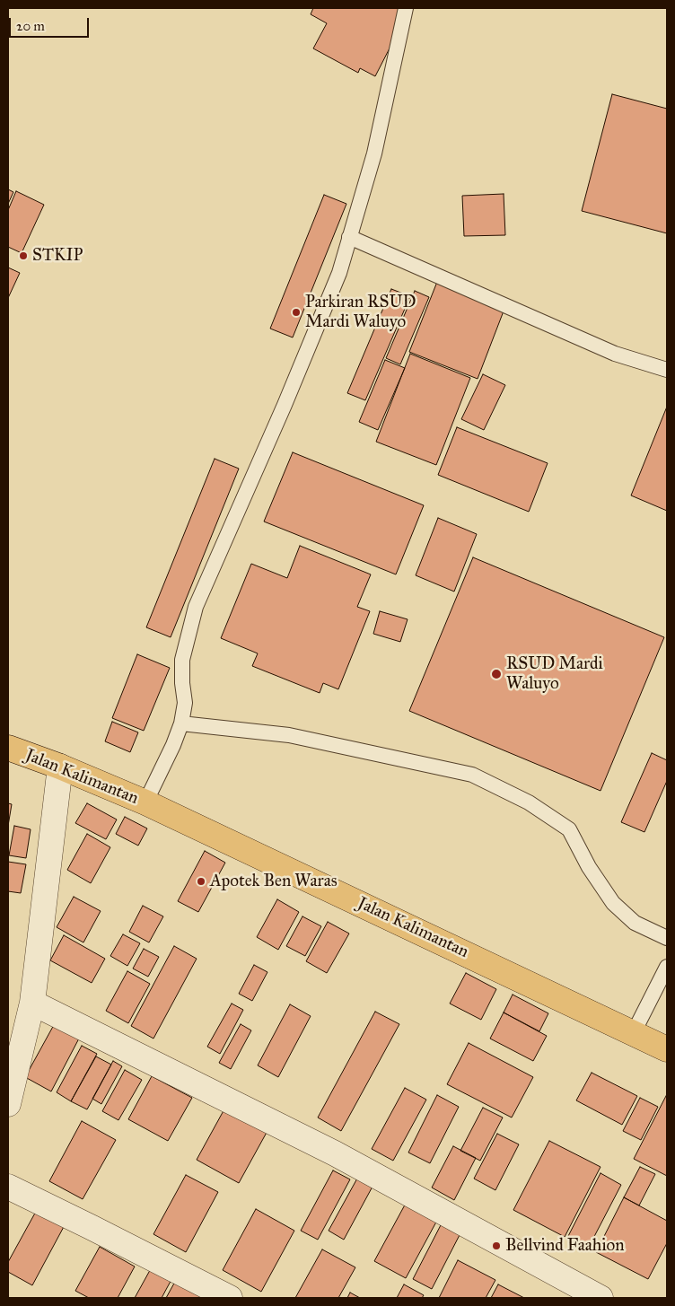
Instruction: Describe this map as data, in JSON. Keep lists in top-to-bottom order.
{
  "streets": {
    "highway": ["Jalan Kalimantan"]
  },
  "places": [
    "STKIP",
    "Parkiran RSUD Mardi Waluyo",
    "RSUD Mardi Waluyo",
    "Apotek Ben Waras",
    "Bellvind Faahion"
  ],
  "scale_bar": "20 m"
}
